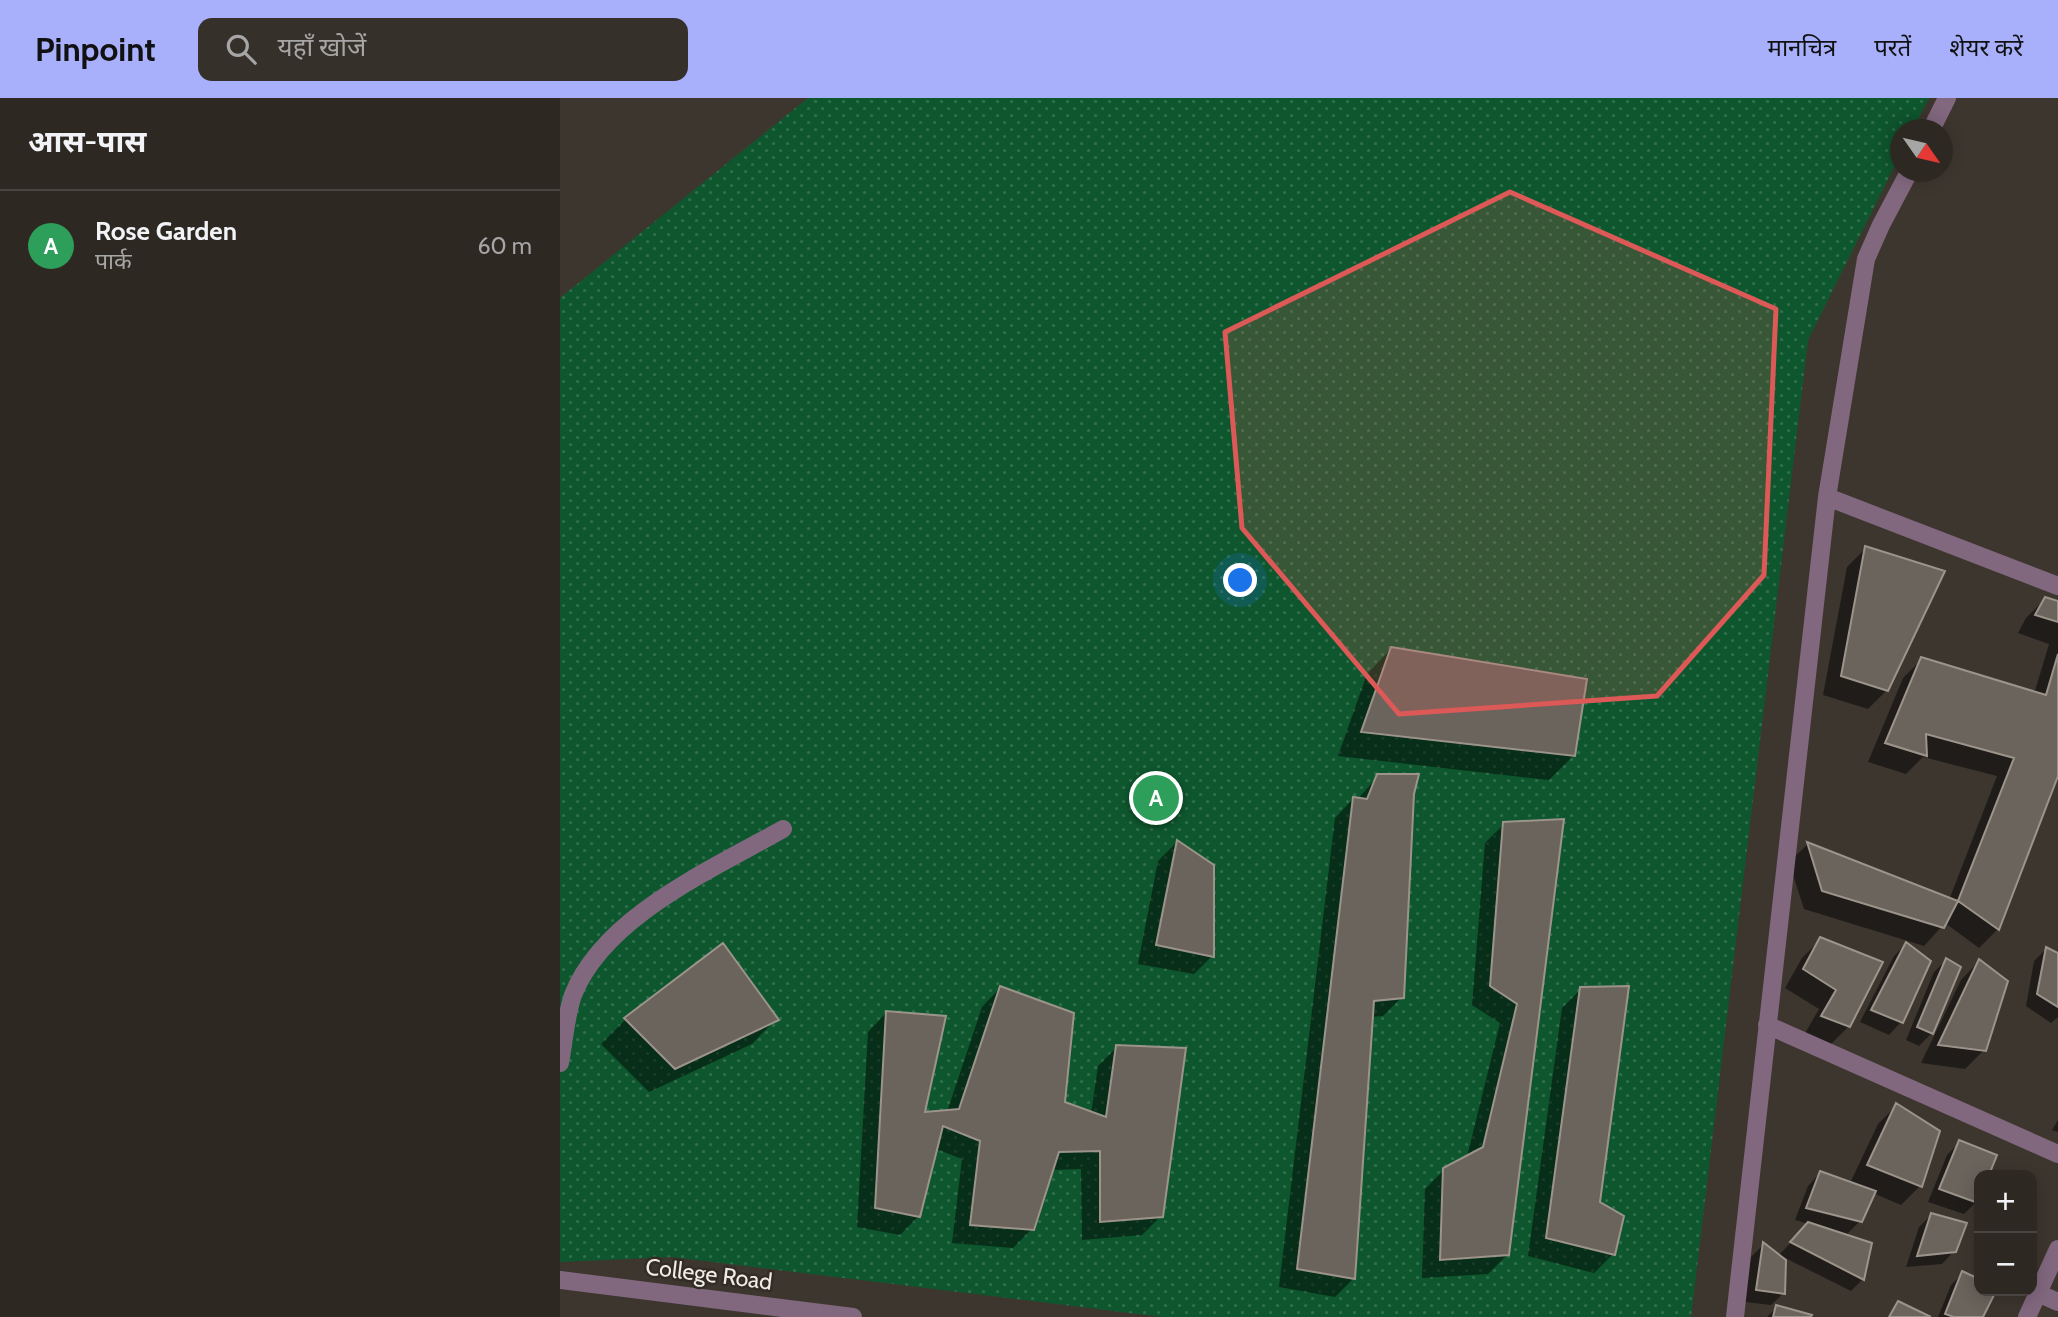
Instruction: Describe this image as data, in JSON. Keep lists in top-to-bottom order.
{
  "streets": {
    "street": ["College Road"]
  },
  "north": "bottom right",
  "page": {
    "header": "Pinpoint",
    "search": "यहाँ खोजें",
    "nav": ["मानचित्र", "परतें", "शेयर करें"],
    "heading": "आस-पास",
    "list": [
      {
        "mark": "A",
        "name": "Rose Garden",
        "note": "पार्क",
        "value": "60 m"
      }
    ],
    "pins": "A",
    "map_buttons": ["+", "−"]
  }
}
